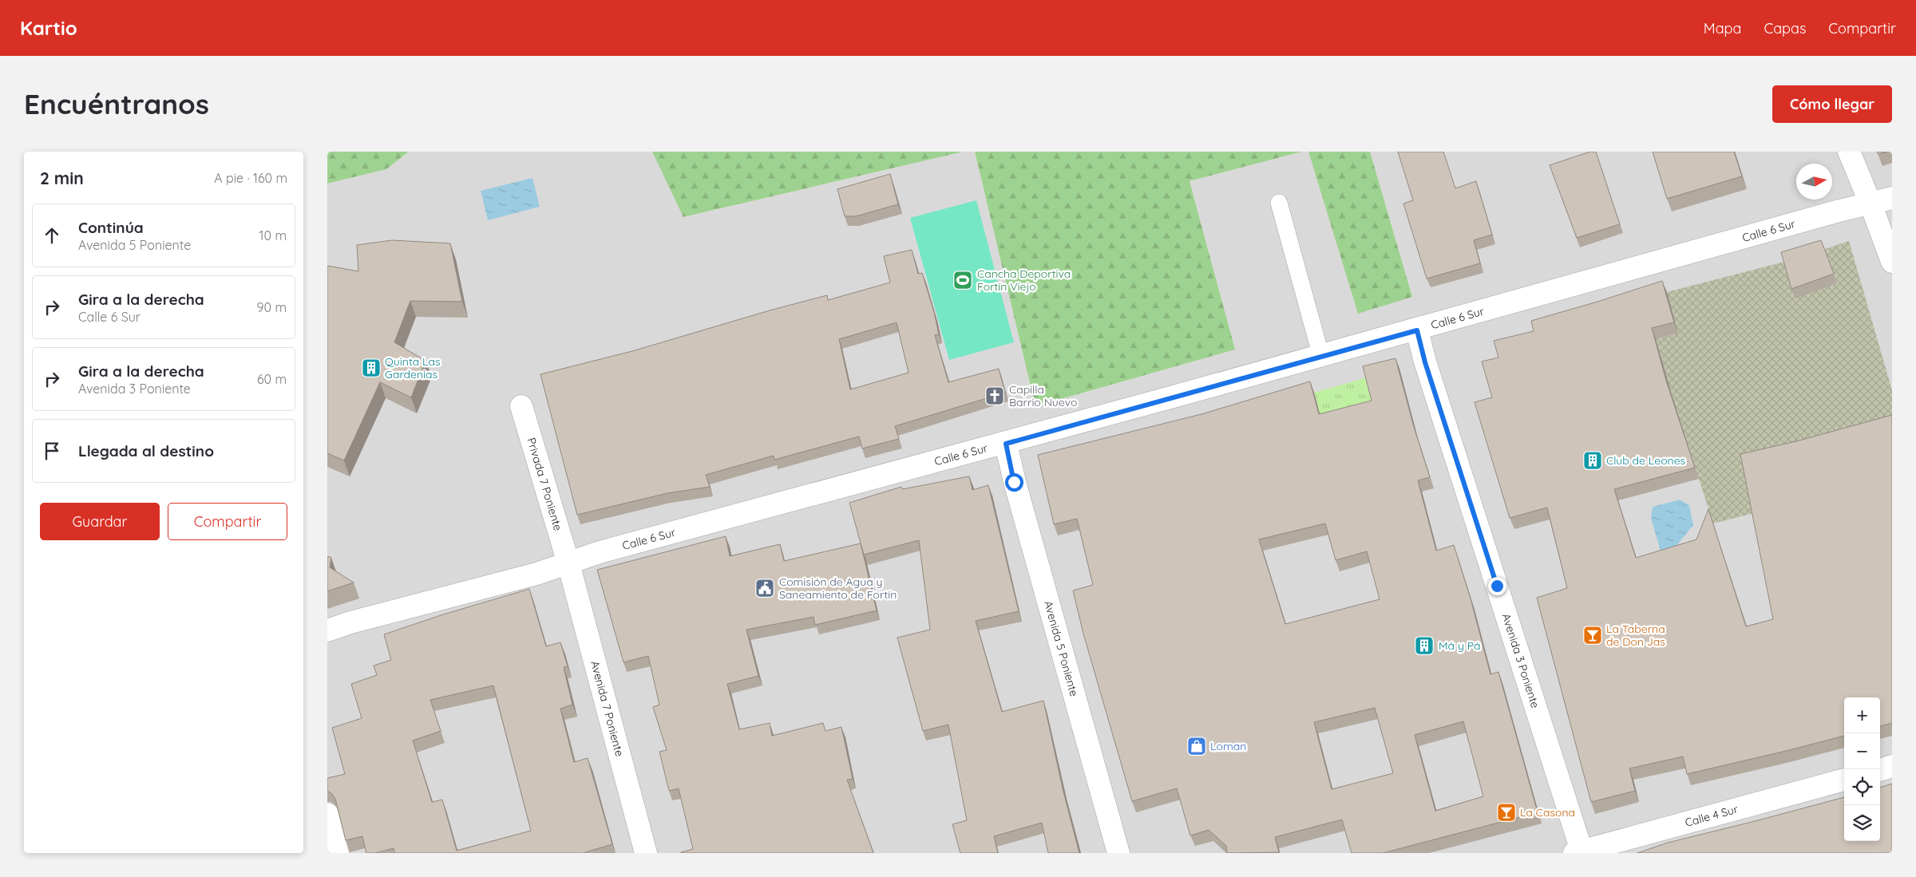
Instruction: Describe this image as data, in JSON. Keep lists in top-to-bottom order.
{
  "streets": {
    "street": [
      "Calle 6 Sur",
      "Privada 7 Poniente",
      "Avenida 5 Poniente",
      "Avenida 3 Poniente",
      "Avenida 7 Poniente",
      "Calle 4 Sur"
    ]
  },
  "crossings": [
    ["Calle 6 Sur", "Privada 7 Poniente"],
    ["Calle 6 Sur", "Avenida 5 Poniente"],
    ["Calle 6 Sur", "Avenida 3 Poniente"],
    ["Calle 6 Sur", "Avenida 7 Poniente"],
    ["Privada 7 Poniente", "Avenida 7 Poniente"],
    ["Avenida 3 Poniente", "Calle 4 Sur"]
  ],
  "places": {
    "sports": ["Cancha Deportiva Fortín Viejo"],
    "building": ["Quinta Las Gardenias", "Club de Leones", "Má y Pá"],
    "church": ["Capilla Barrio Nuevo"],
    "public building": ["Comisión de Agua y Saneamiento de Fortín"],
    "bar": ["La Taberna de Don Jas", "La Casona"],
    "shop": ["Loman"]
  },
  "north": "right",
  "page": {
    "header": "Kartio",
    "nav": ["Mapa", "Capas", "Compartir"],
    "buttons": [
      "Cómo llegar",
      ["Guardar", "Compartir"]
    ],
    "title": "Encuéntranos",
    "heading": ["2 min", "A pie · 160 m"],
    "list": [
      ["Continúa", "Avenida 5 Poniente", "10 m"],
      ["Gira a la derecha", "Calle 6 Sur", "90 m"],
      ["Gira a la derecha", "Avenida 3 Poniente", "60 m"],
      "Llegada al destino"
    ],
    "map_buttons": ["+", "−"]
  }
}
